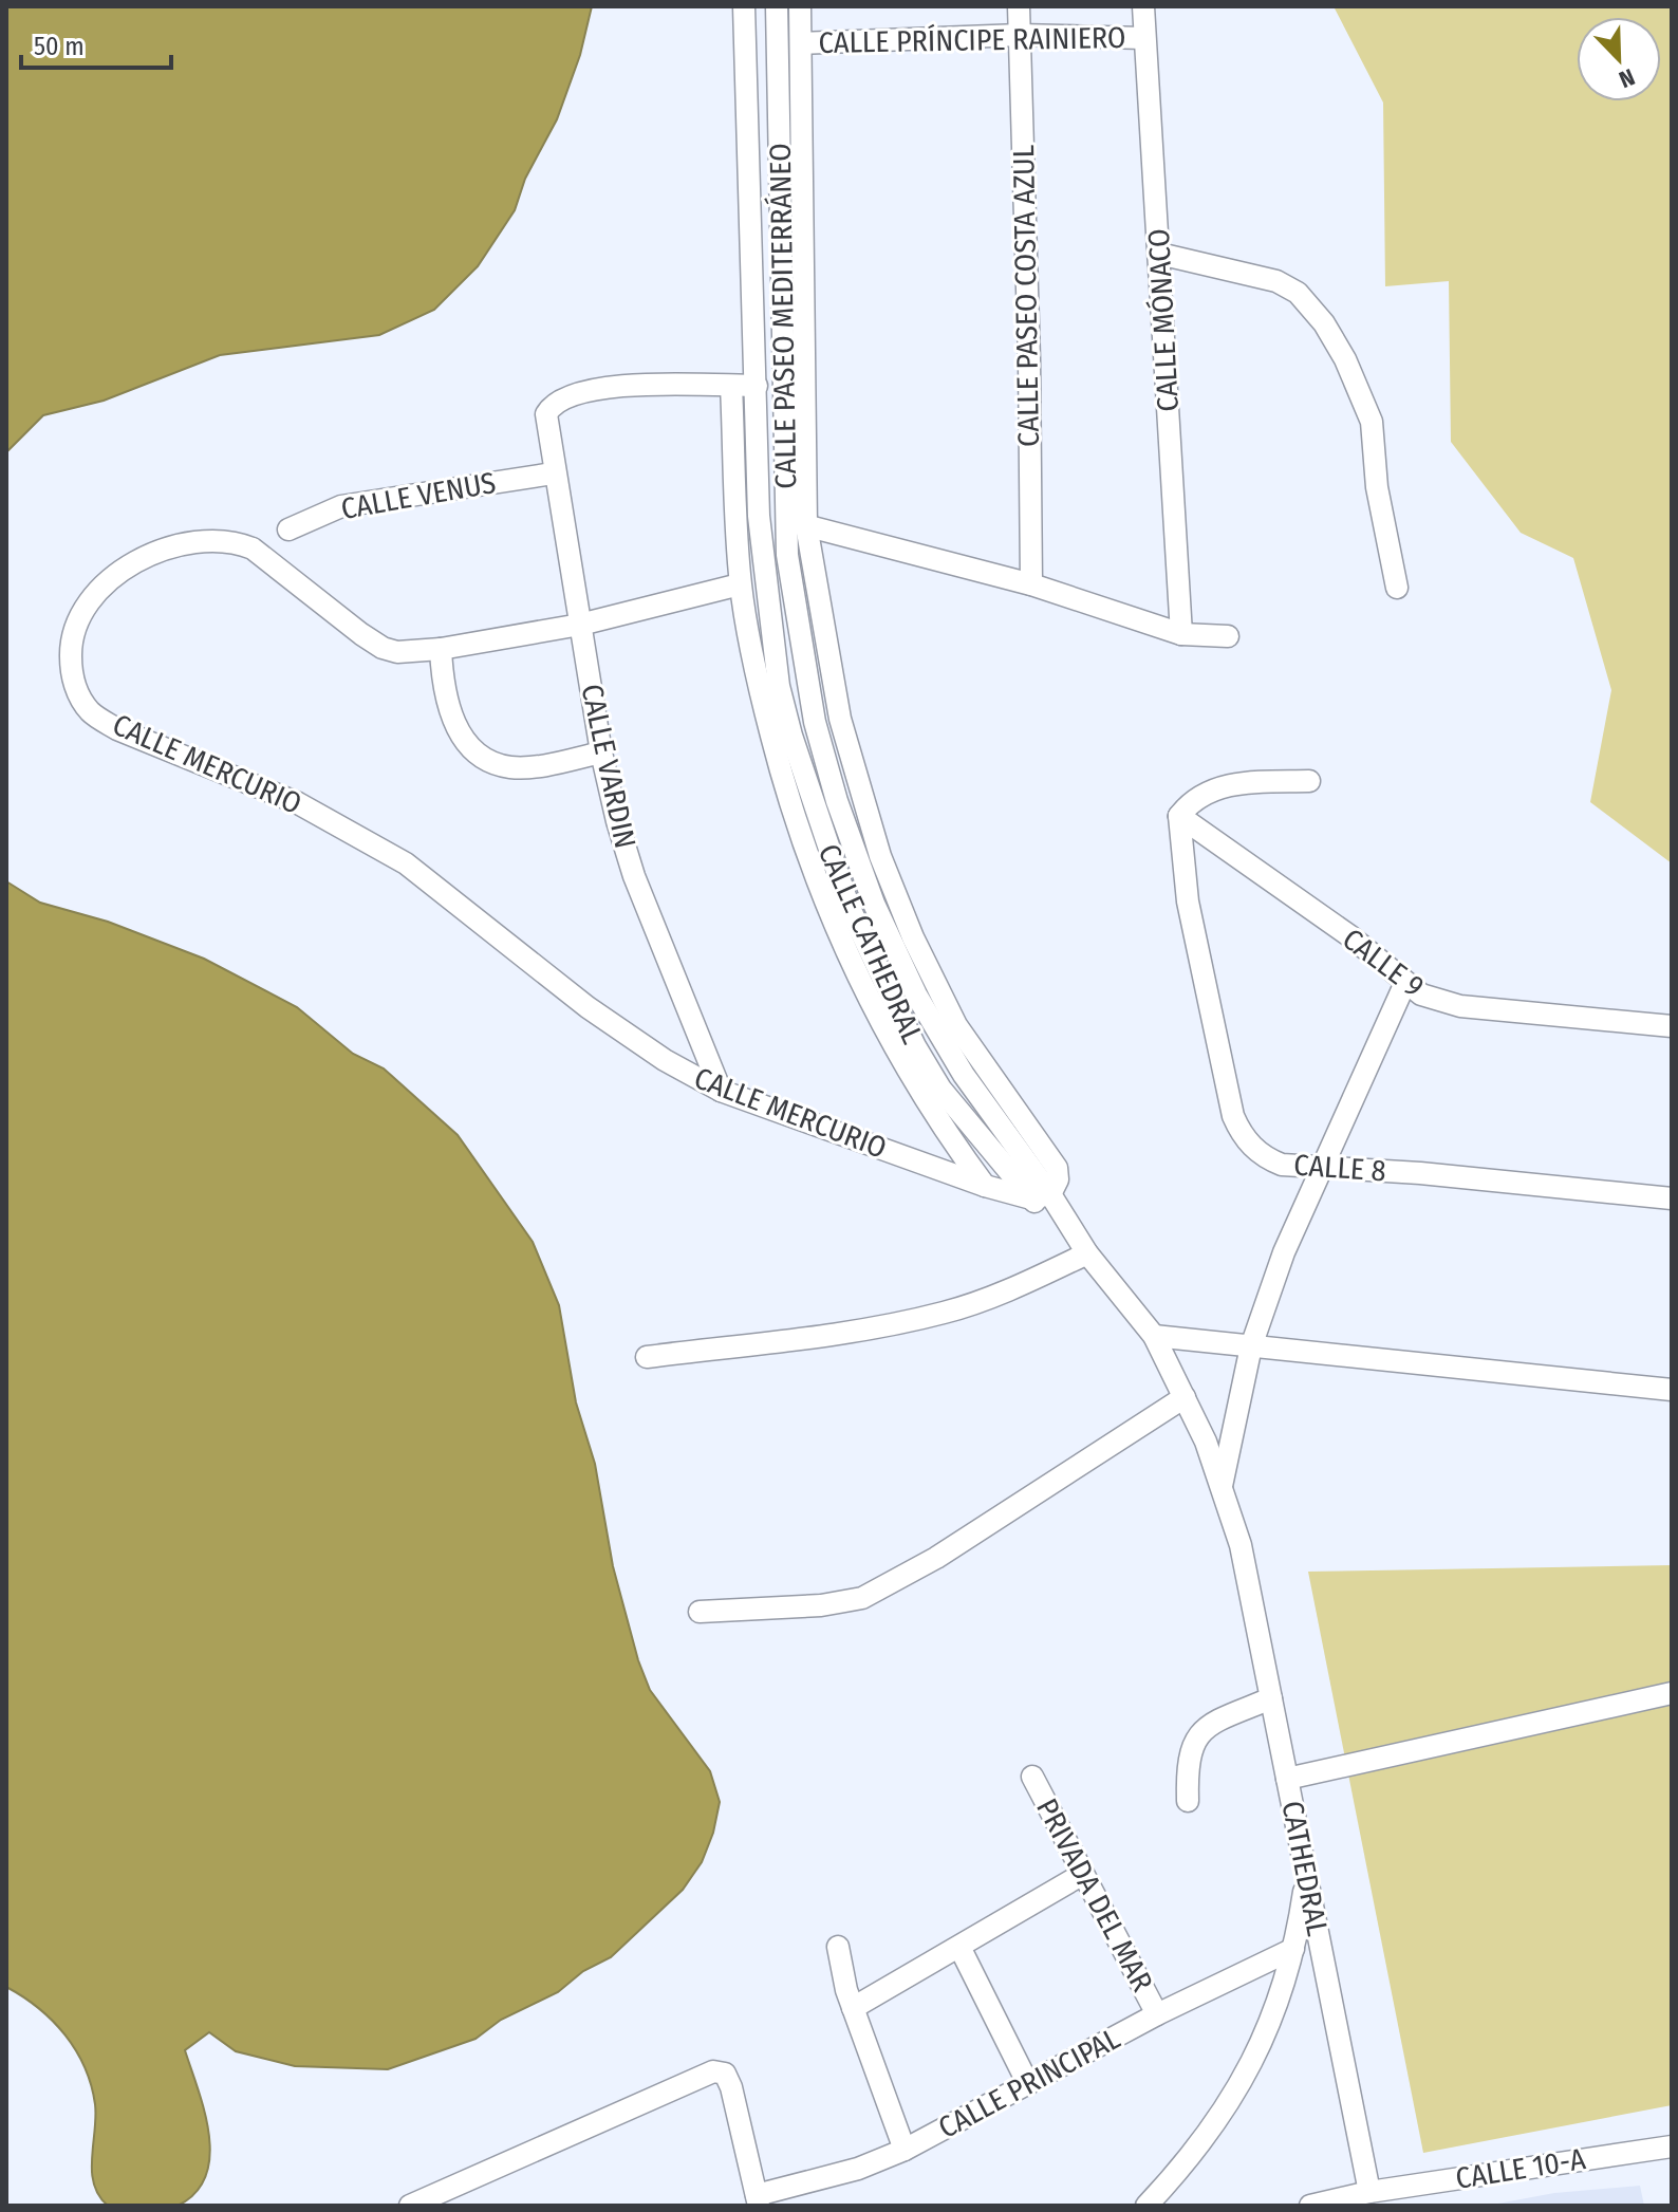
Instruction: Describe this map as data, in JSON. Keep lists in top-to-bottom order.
{
  "streets": {
    "street": [
      "CALLE PRÍNCIPE RAINIERO",
      "CALLE PASEO COSTA AZUL",
      "CALLE PASEO MEDITERRÁNEO",
      "CALLE MÓNACO",
      "CALLE VENUS",
      "CALLE MERCURIO",
      "CALLE VARDIN",
      "CALLE CATHEDRAL",
      "CALLE 9",
      "CALLE 8",
      "CATHEDRAL",
      "PRIVADA DEL MAR",
      "CALLE PRINCIPAL",
      "CALLE 10-A"
    ]
  },
  "crossings": [
    ["CALLE PRÍNCIPE RAINIERO", "CALLE PASEO COSTA AZUL"],
    ["CALLE PRÍNCIPE RAINIERO", "CALLE MÓNACO"],
    ["CALLE PASEO MEDITERRÁNEO", "CALLE CATHEDRAL"],
    ["CALLE VENUS", "CALLE VARDIN"],
    ["CALLE MERCURIO", "CALLE VARDIN"],
    ["CALLE MERCURIO", "CALLE CATHEDRAL"],
    ["CALLE CATHEDRAL", "CATHEDRAL"],
    ["CALLE 9", "CALLE 8"],
    ["CATHEDRAL", "CALLE 10-A"],
    ["PRIVADA DEL MAR", "CALLE PRINCIPAL"]
  ],
  "scale_bar": "50 m",
  "north": "bottom right"
}
